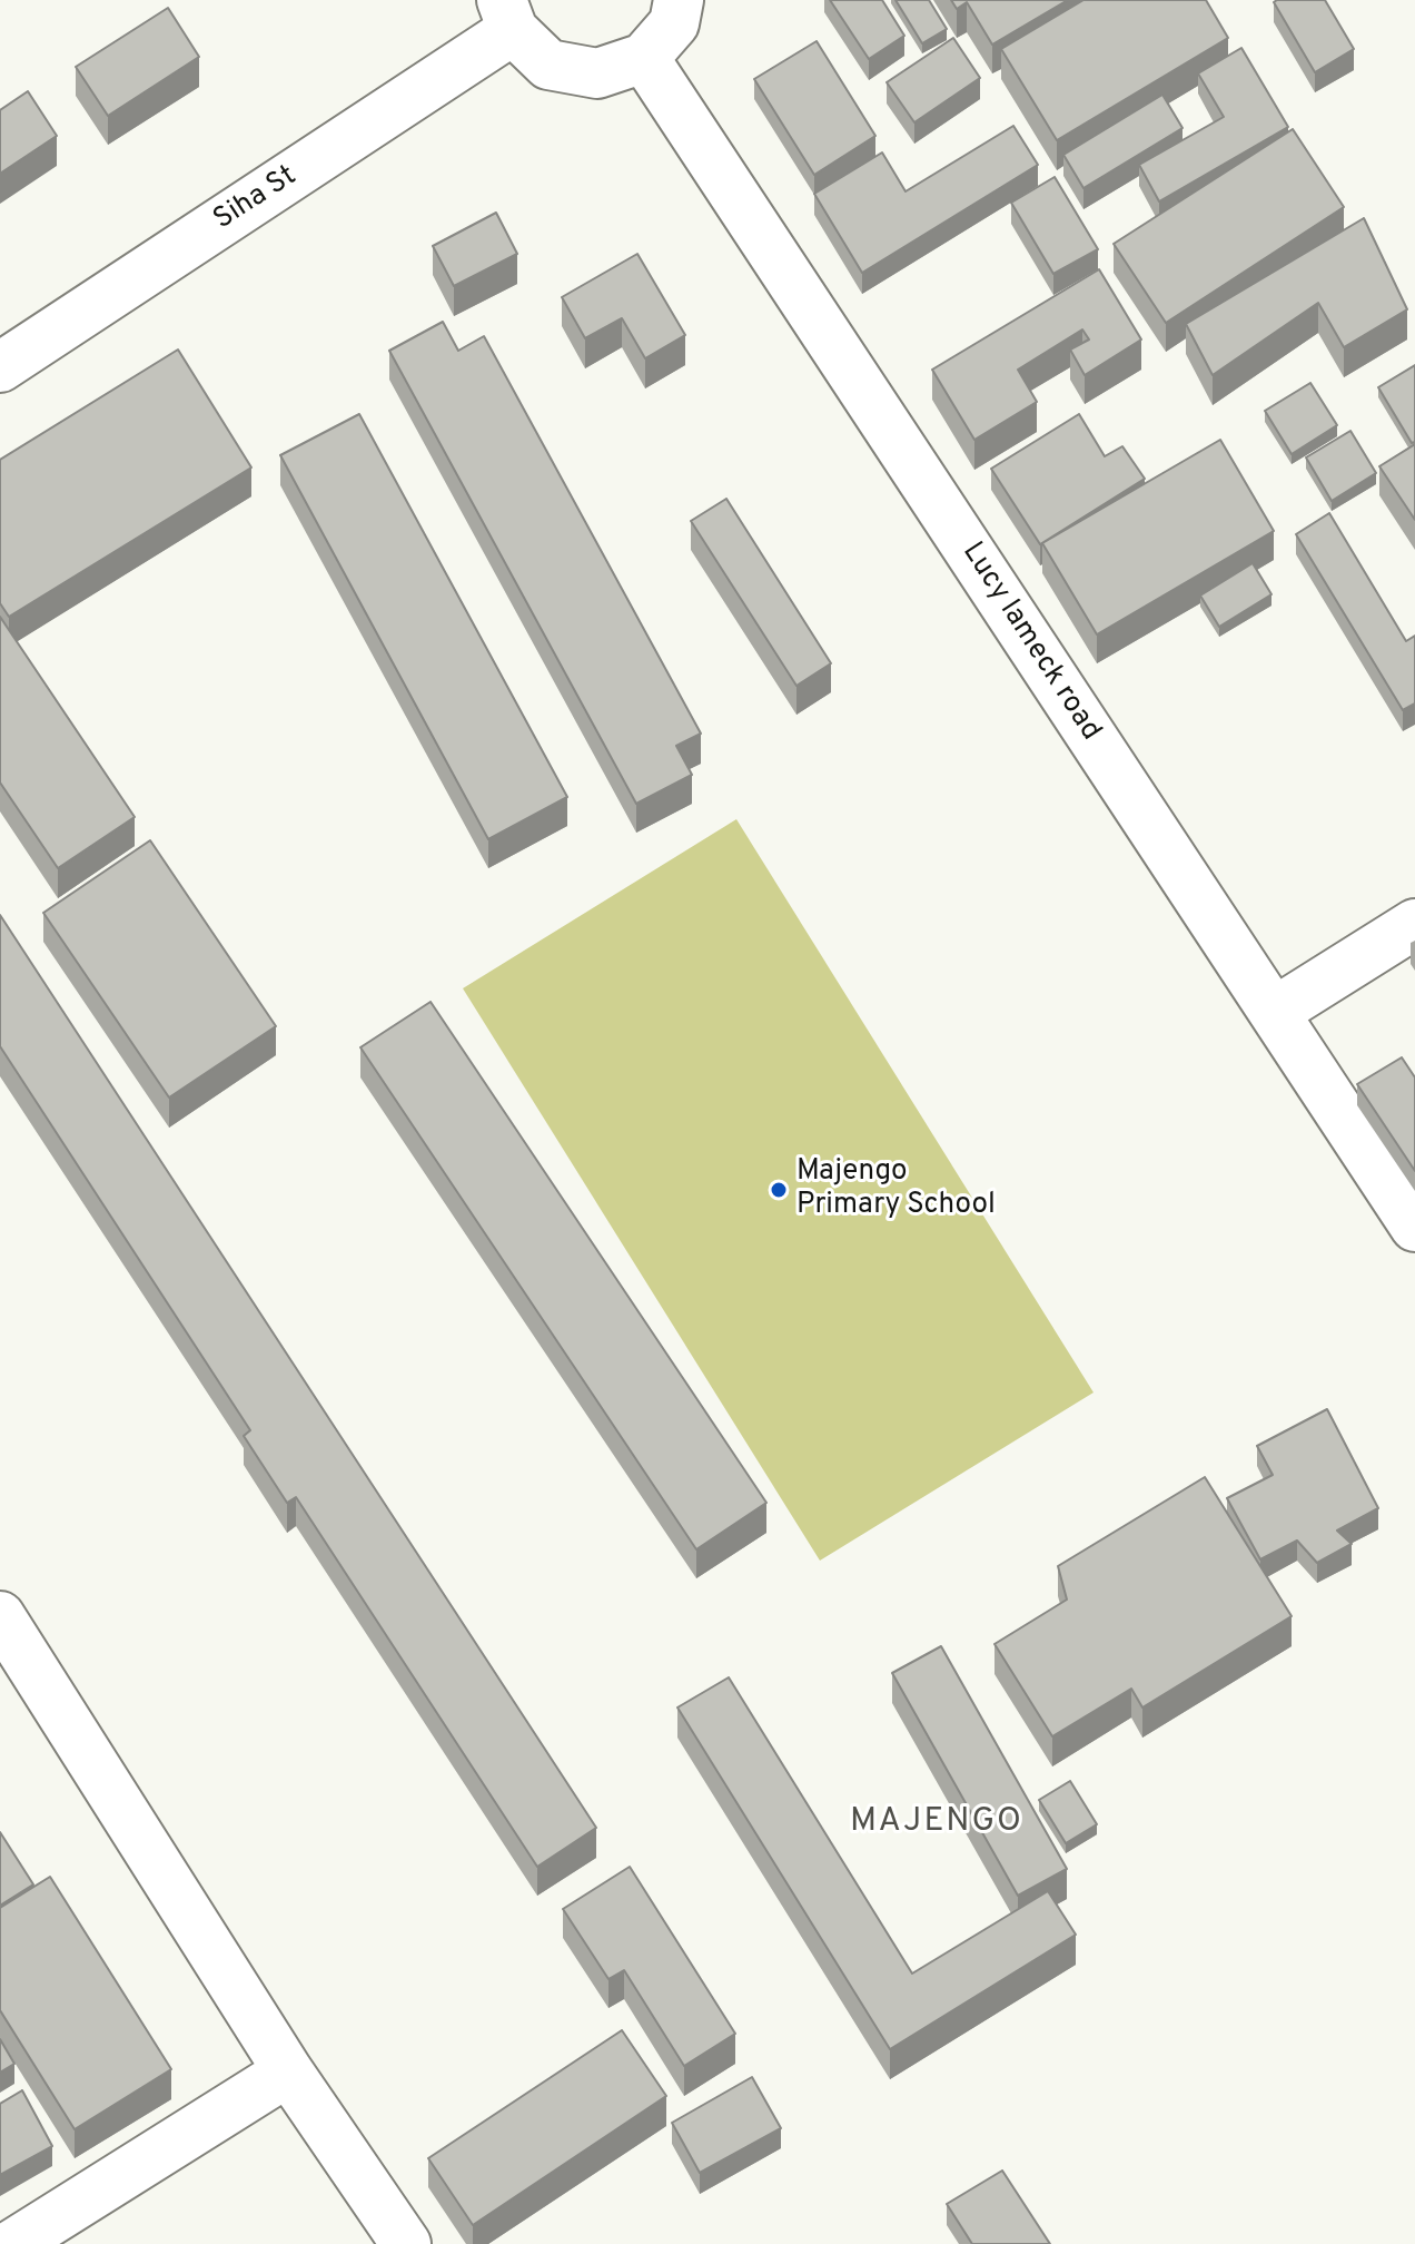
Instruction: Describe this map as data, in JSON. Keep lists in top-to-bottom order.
{
  "streets": {
    "street": ["Siha St", "Lucy lameck road"]
  },
  "districts": ["MAJENGO"],
  "places": ["Majengo Primary School"]
}
